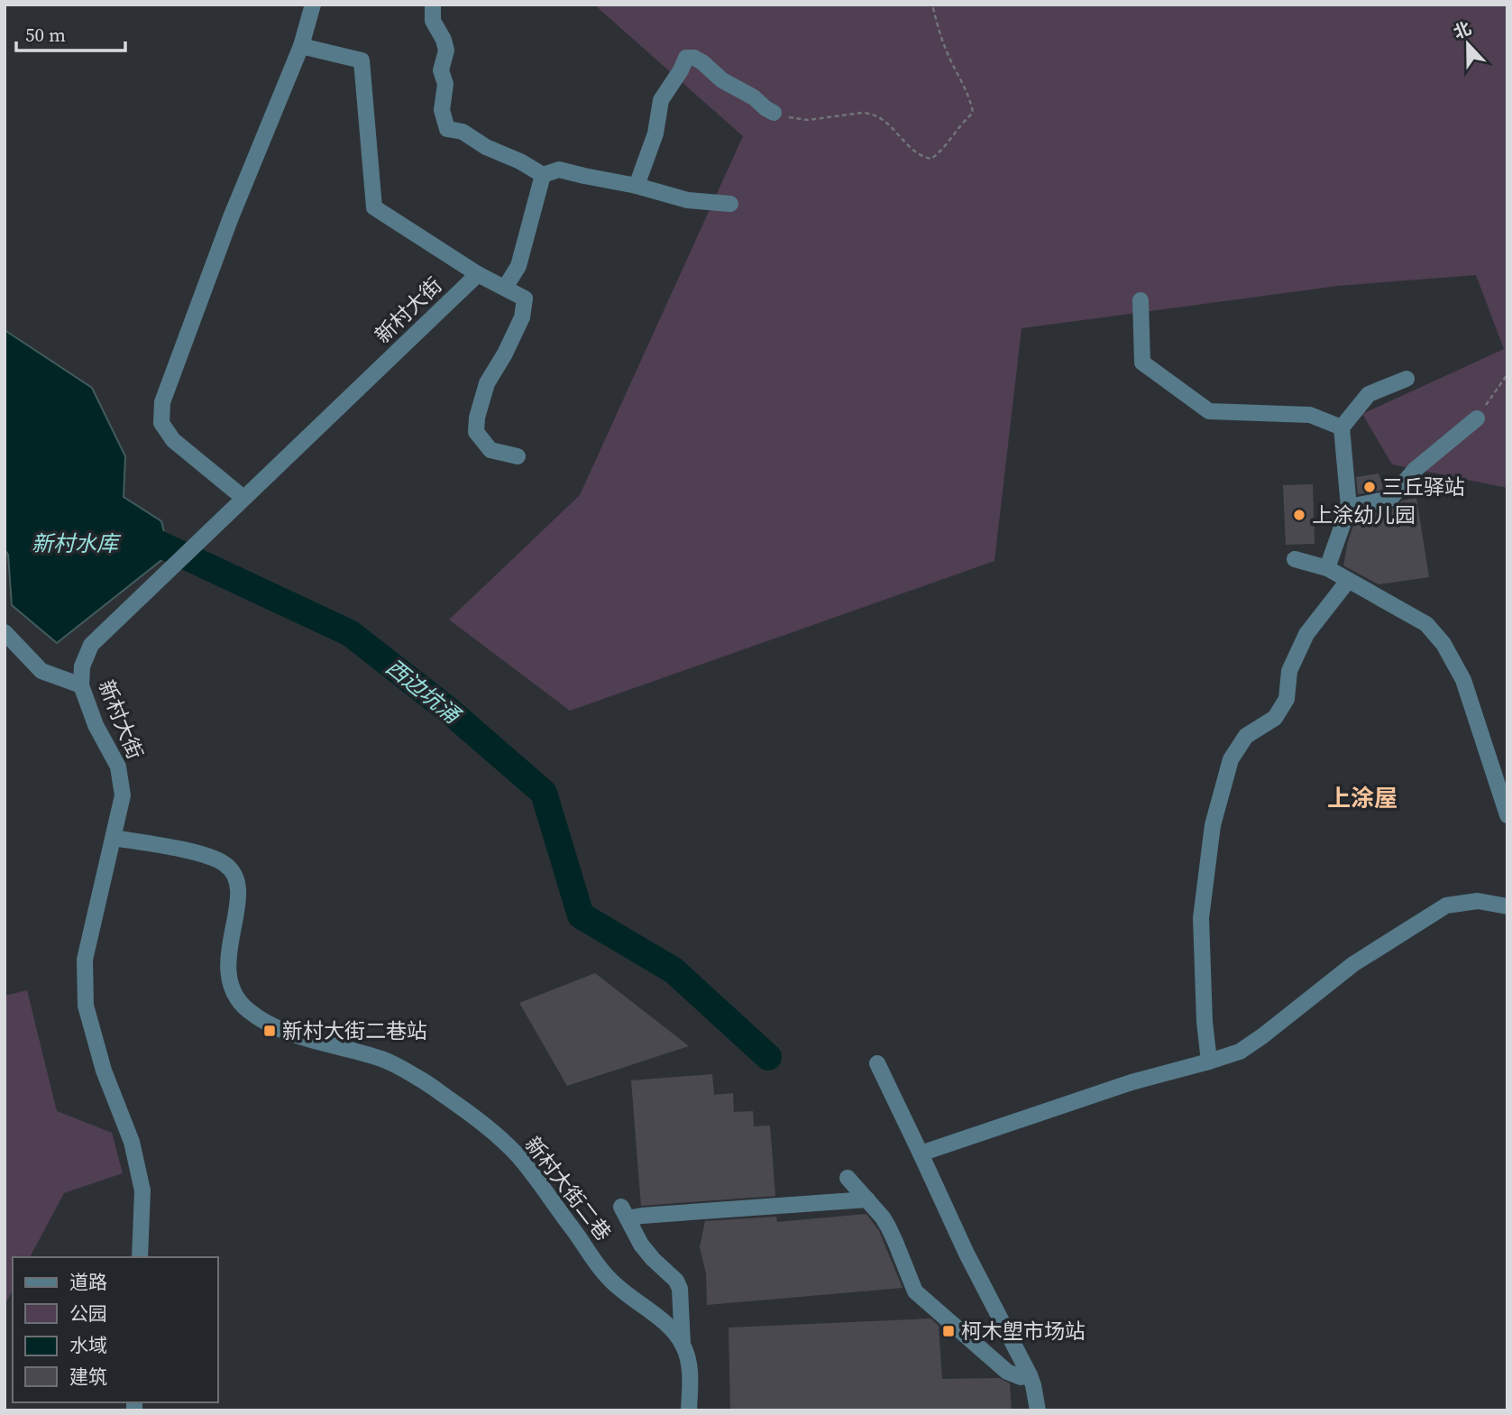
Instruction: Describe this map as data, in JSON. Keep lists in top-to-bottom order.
{
  "streets": {
    "street": ["新村大街", "新村大街二巷"]
  },
  "crossings": [
    ["新村大街", "新村大街二巷"]
  ],
  "districts": ["上涂屋"],
  "water": ["新村水库", "西边坑涌"],
  "places": {
    "other": ["三丘驿站", "上涂幼儿园"],
    "transit": ["新村大街二巷站", "柯木塱市场站"]
  },
  "legend": [
    "道路",
    "公园",
    "水域",
    "建筑"
  ],
  "scale_bar": "50 m",
  "north": "top"
}
